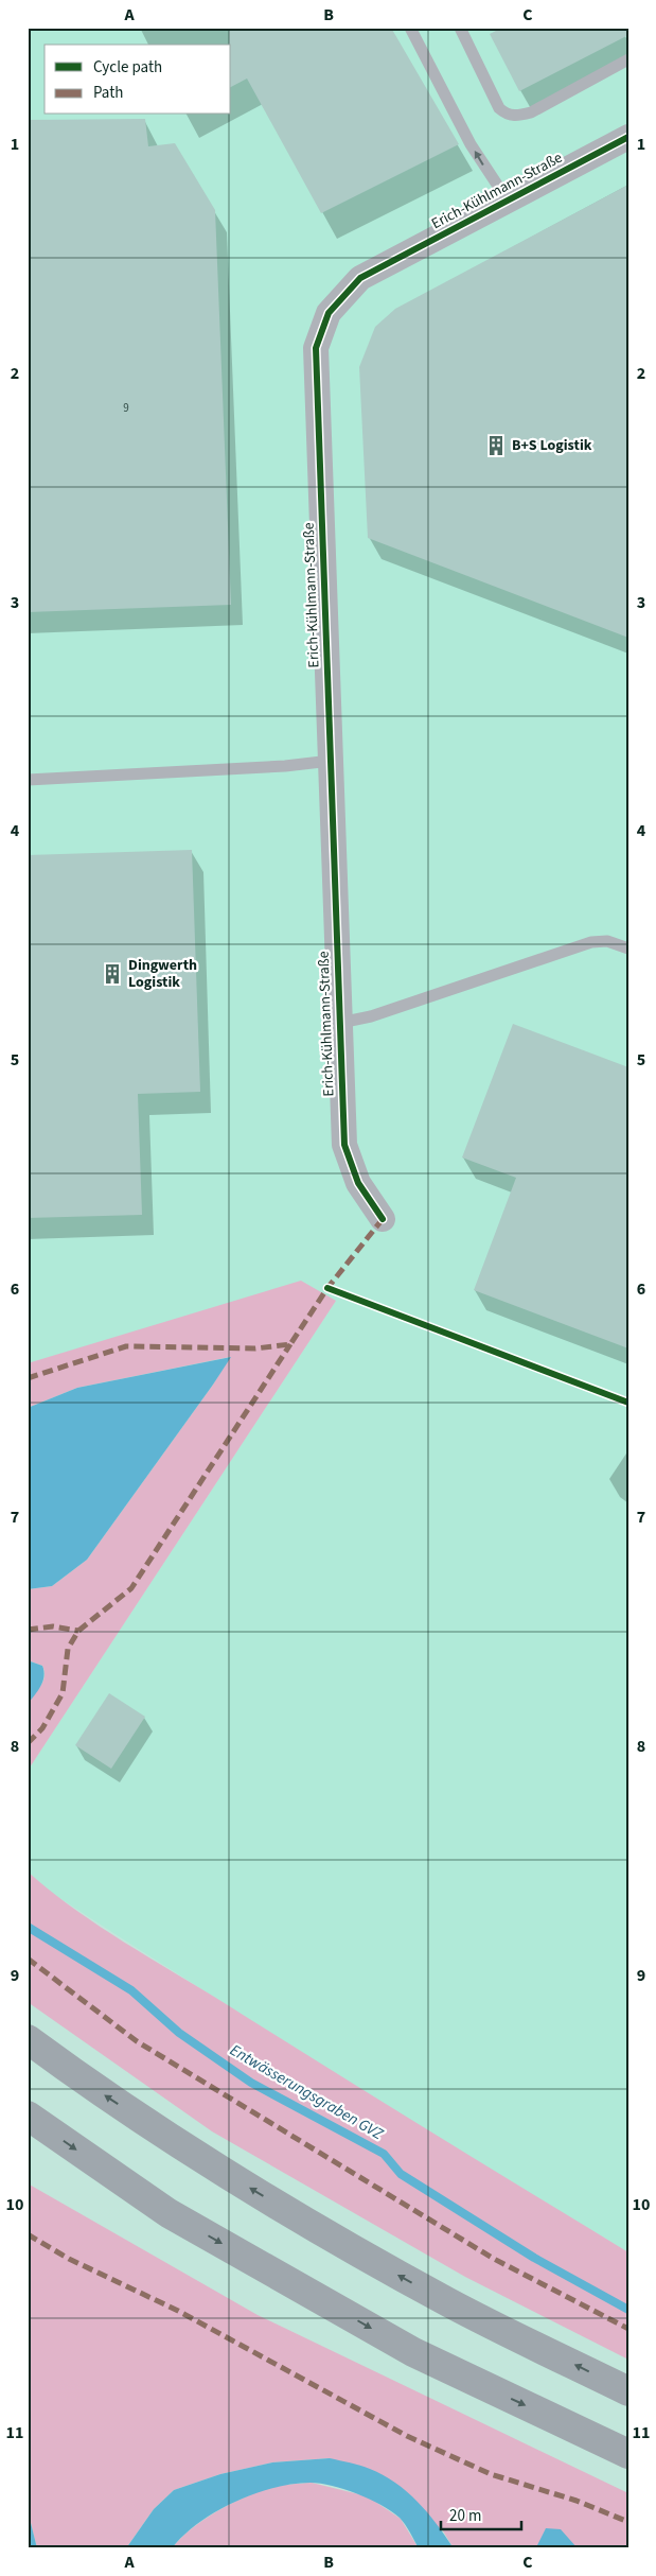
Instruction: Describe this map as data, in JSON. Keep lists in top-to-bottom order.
{
  "streets": {
    "street": ["Erich-Kühlmann-Straße"]
  },
  "water": ["Entwässerungsgraben GVZ"],
  "places": {
    "building": ["B+S Logistik", "Dingwerth Logistik"]
  },
  "house_numbers": ["9"],
  "legend": ["Cycle path", "Path"],
  "scale_bar": "20 m",
  "grid": {
    "columns": ["A", "B", "C"],
    "rows": [
      "1",
      "2",
      "3",
      "4",
      "5",
      "6",
      "7",
      "8",
      "9",
      "10",
      "11"
    ]
  }
}
